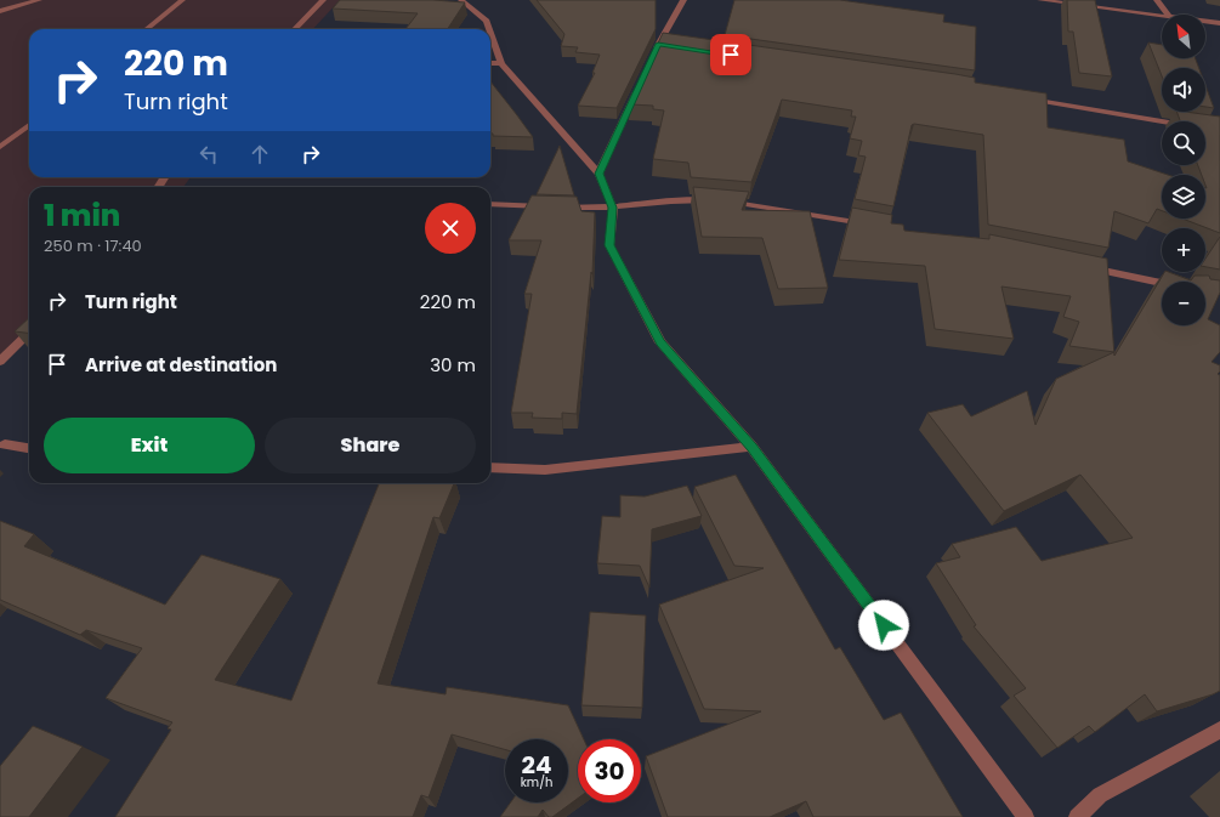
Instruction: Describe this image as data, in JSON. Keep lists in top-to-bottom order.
{
  "north": "top left",
  "page": {
    "map_buttons": ["+", "−"],
    "turn": ["220 m", "Turn right"],
    "heading": ["1 min", "250 m · 17:40"],
    "list": [
      {
        "name": "Turn right",
        "value": "220 m"
      },
      {
        "name": "Arrive at destination",
        "value": "30 m"
      }
    ],
    "buttons": ["Exit", "Share"],
    "speed": "24 km/h",
    "limit": "30"
  }
}
